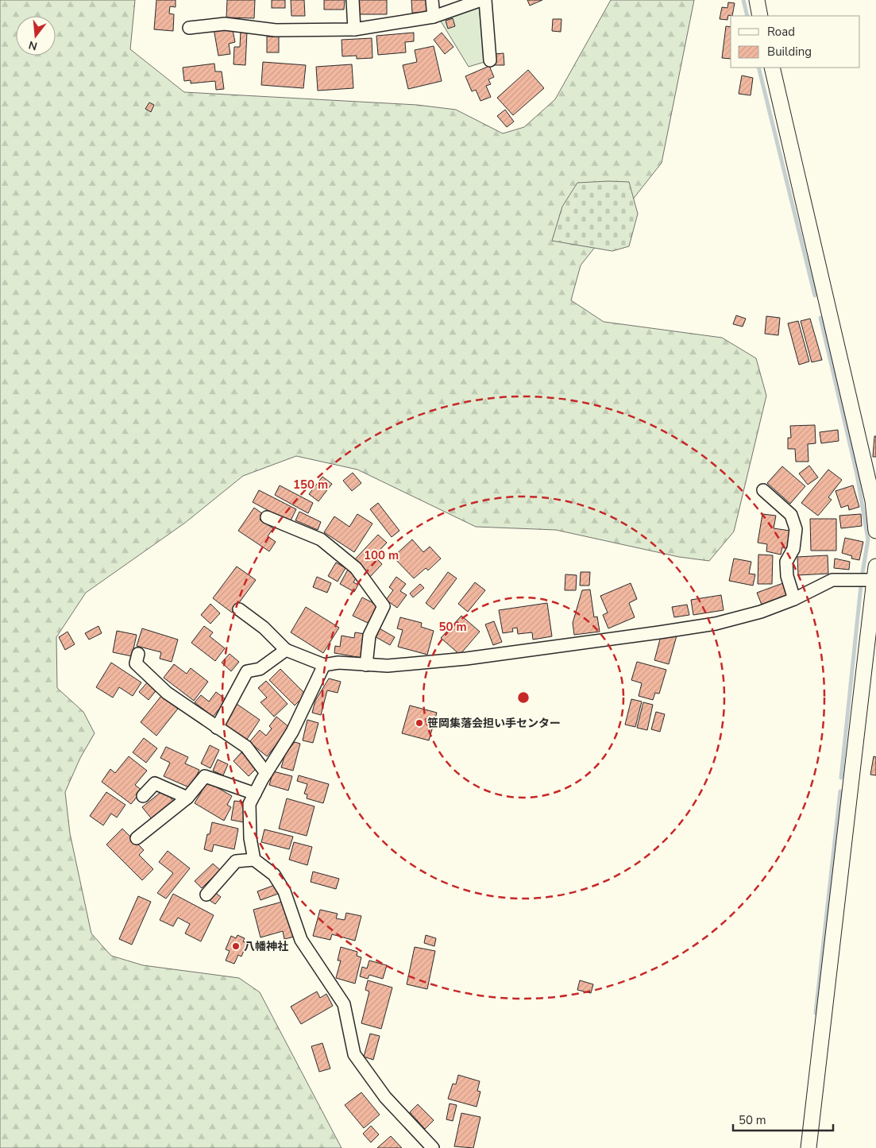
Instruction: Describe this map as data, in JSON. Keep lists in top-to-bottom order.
{
  "places": ["笹岡集落会担い手センター", "八幡神社"],
  "legend": ["Road", "Building"],
  "scale_bar": "50 m",
  "north": "bottom",
  "rings": ["150 m", "100 m", "50 m"]
}
